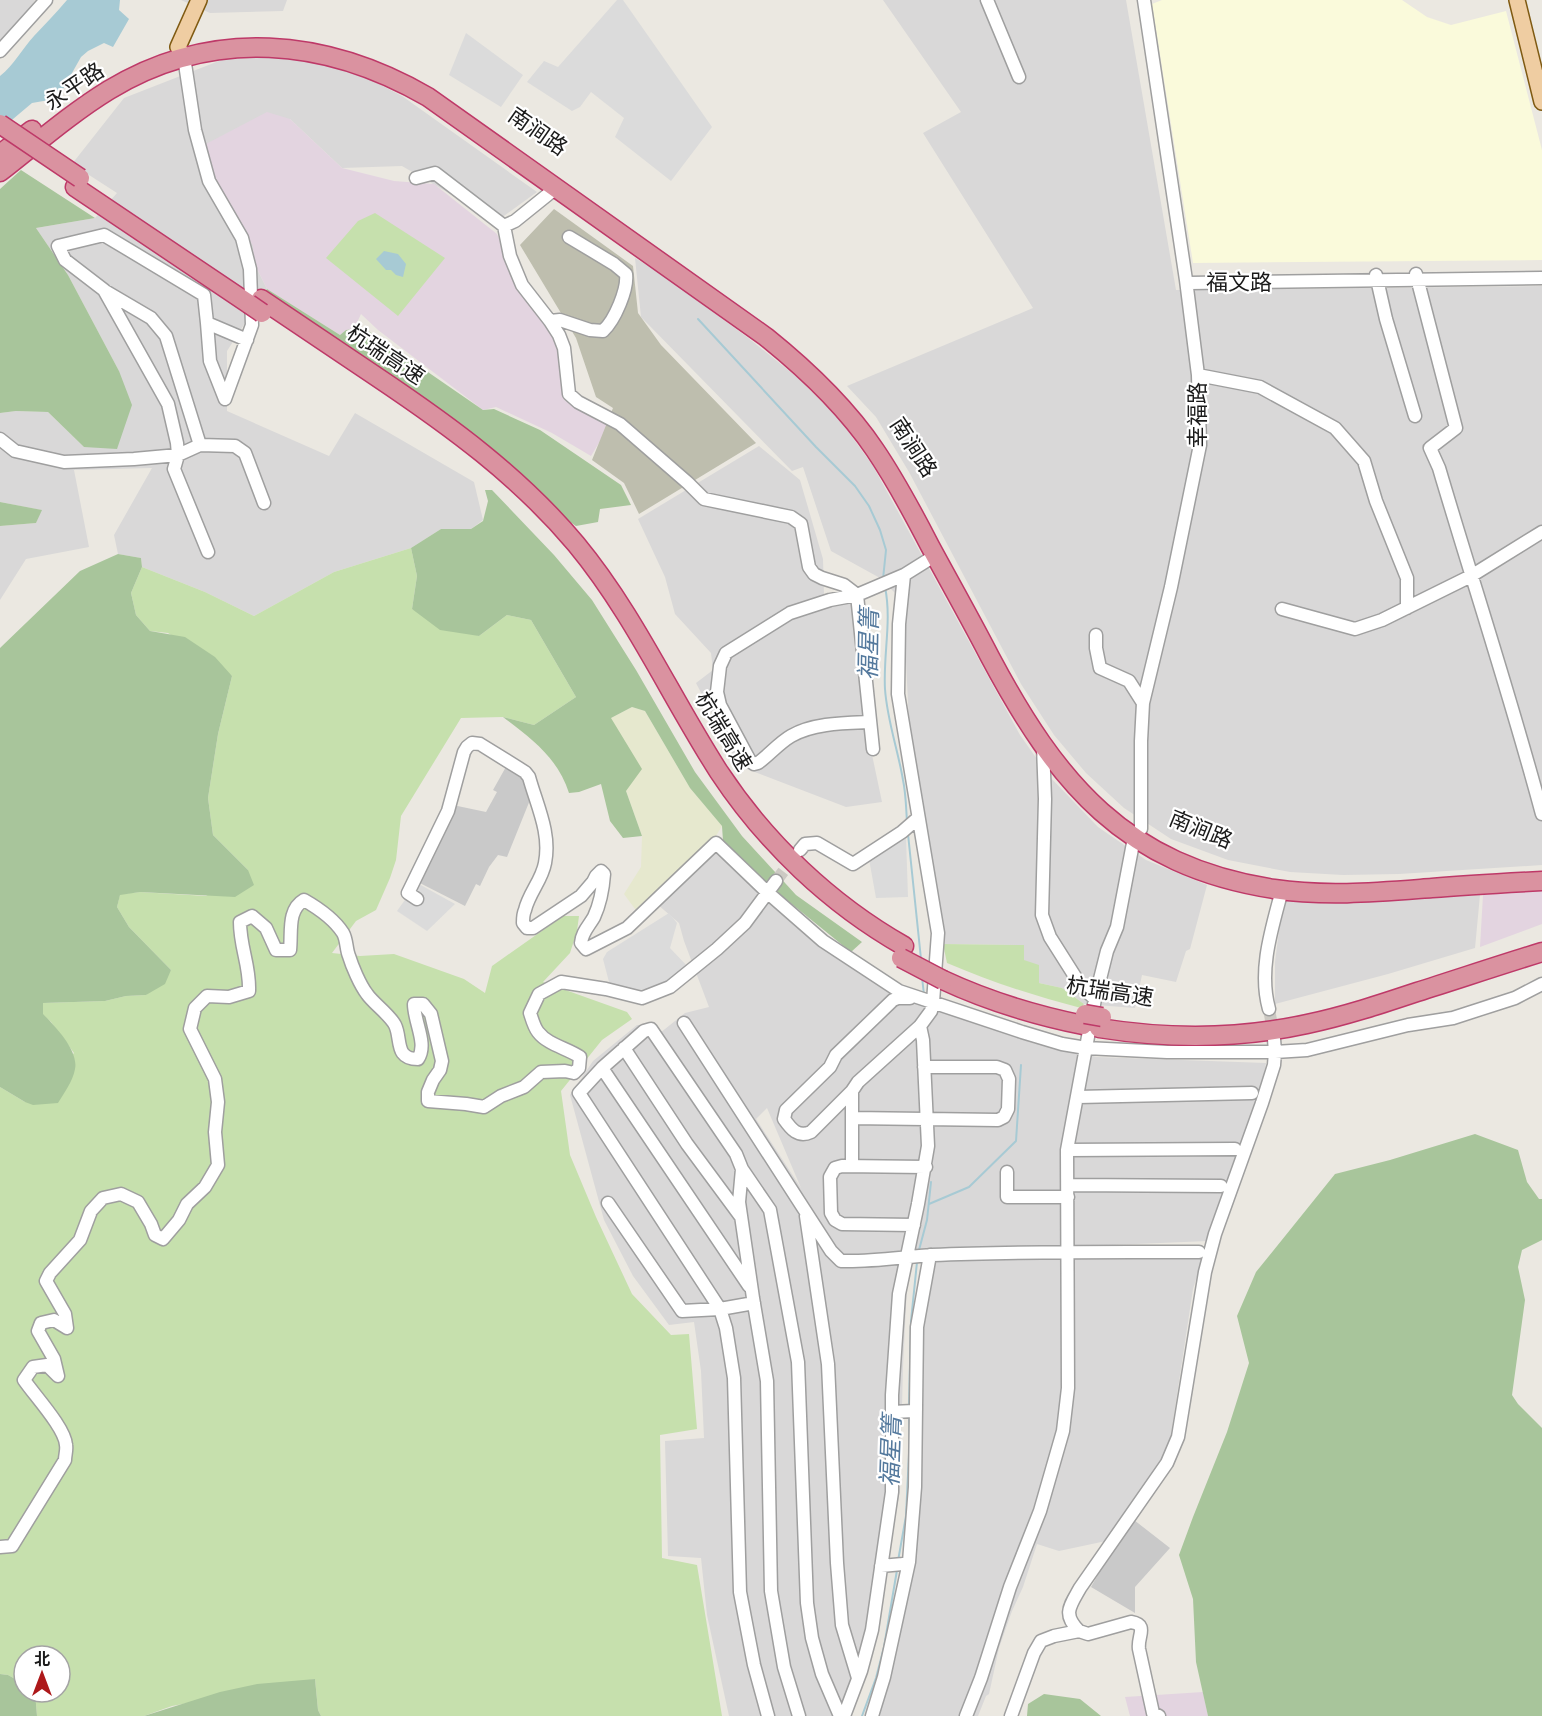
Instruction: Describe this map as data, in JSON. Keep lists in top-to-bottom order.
{
  "streets": {
    "highway": ["永平路", "南涧路", "杭瑞高速"],
    "street": ["福文路", "幸福路"]
  },
  "crossings": [
    ["永平路", "南涧路"],
    ["南涧路", "幸福路"],
    ["福文路", "幸福路"],
    ["杭瑞高速", "幸福路"]
  ],
  "water": ["福星箐"],
  "north": "top"
}
